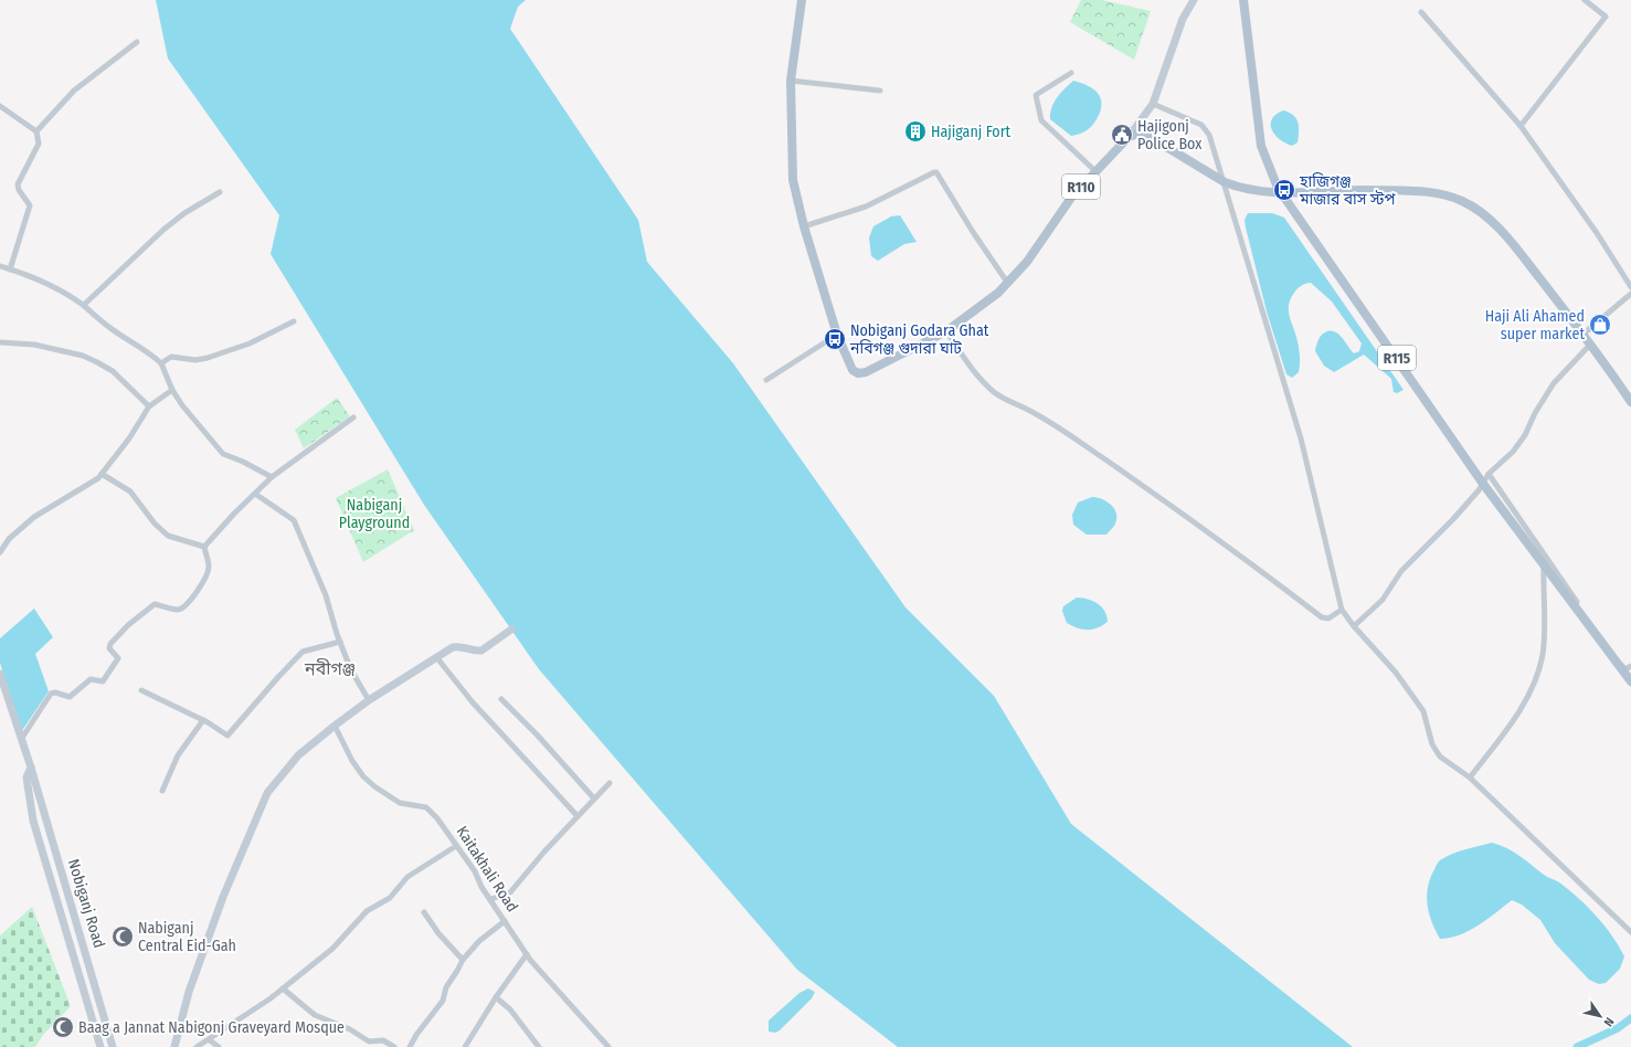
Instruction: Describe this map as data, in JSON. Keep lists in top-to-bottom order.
{
  "streets": {
    "main road": ["R110", "R115", "Nobiganj Road"],
    "street": ["Kaitakhali Road"]
  },
  "districts": ["নবীগঞ্জ"],
  "parks": ["Nabiganj Playground"],
  "places": {
    "building": ["Hajiganj Fort"],
    "public building": ["Hajigonj Police Box"],
    "bus stop": ["হাজিগঞ্জ মাজার বাস স্টপ", "Nobiganj Godara Ghat নবিগঞ্জ গুদারা ঘাট"],
    "shop": ["Haji Ali Ahamed super market"],
    "mosque": ["Nabiganj Central Eid-Gah", "Baag a Jannat Nabigonj Graveyard Mosque"]
  },
  "north": "bottom right"
}
